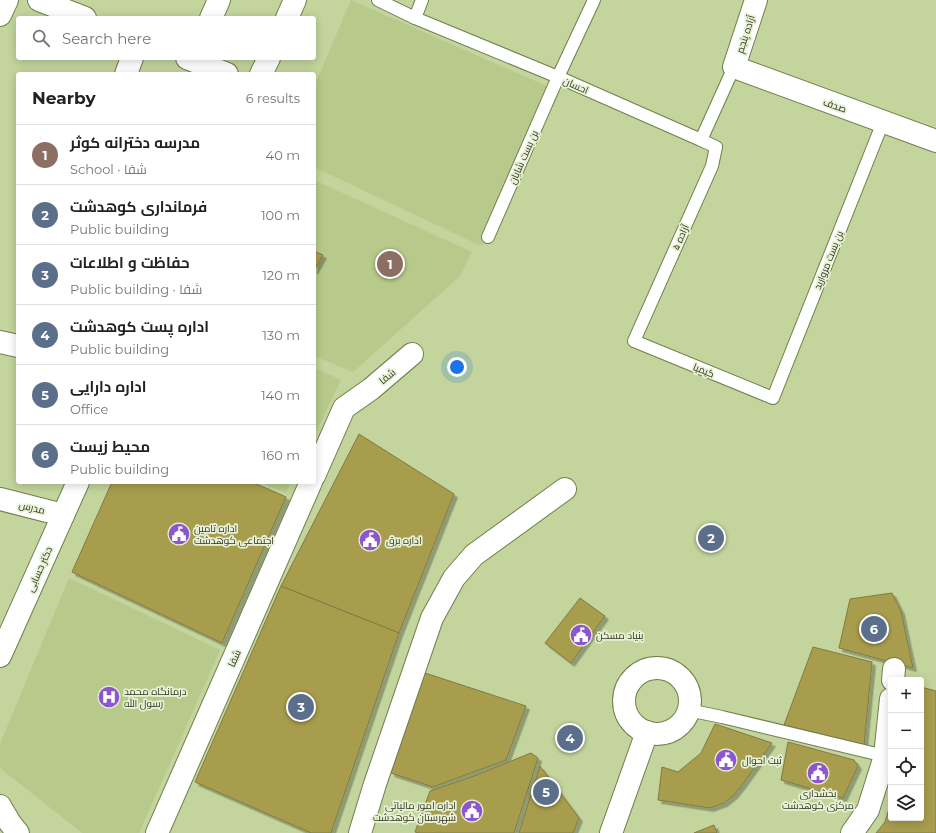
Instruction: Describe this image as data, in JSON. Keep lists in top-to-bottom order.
{
  "streets": {
    "street": [
      "آزاده پنجم",
      "صدف",
      "شفا",
      "مدرس",
      "دکتر حسابی"
    ],
    "lane": [
      "احسان",
      "بن بست شایان",
      "آزاده ۵",
      "بن بست مروارید",
      "کیمیا"
    ]
  },
  "crossings": [
    ["آزاده پنجم", "صدف"],
    ["احسان", "بن بست شایان"],
    ["احسان", "آزاده ۵"],
    ["صدف", "بن بست مروارید"],
    ["آزاده ۵", "کیمیا"],
    ["بن بست مروارید", "کیمیا"],
    ["مدرس", "دکتر حسابی"]
  ],
  "places": {
    "public building": [
      "اداره تامین اجتماعی کوهدشت",
      "اداره برق",
      "بنیاد مسکن",
      "ثبت احوال",
      "بخشداری مرکزی کوهدشت",
      "اداره امور مالیاتی شهرستان کوهدشت"
    ],
    "hospital": ["درمانگاه محمد رسول الله"]
  },
  "page": {
    "search": "Search here",
    "heading": ["Nearby", "6 results"],
    "list": [
      {
        "mark": "1",
        "name": "مدرسه دخترانه کوثر",
        "note": "School · شفا",
        "value": "40 m"
      },
      {
        "mark": "2",
        "name": "فرمانداری کوهدشت",
        "note": "Public building",
        "value": "100 m"
      },
      {
        "mark": "3",
        "name": "حفاظت و اطلاعات",
        "note": "Public building · شفا",
        "value": "120 m"
      },
      {
        "mark": "4",
        "name": "اداره پست کوهدشت",
        "note": "Public building",
        "value": "130 m"
      },
      {
        "mark": "5",
        "name": "اداره دارایی",
        "note": "Office",
        "value": "140 m"
      },
      {
        "mark": "6",
        "name": "محیط زیست",
        "note": "Public building",
        "value": "160 m"
      }
    ],
    "pins": [
      "1",
      "2",
      "6",
      "3",
      "4",
      "5"
    ],
    "map_buttons": ["+", "−"]
  }
}
